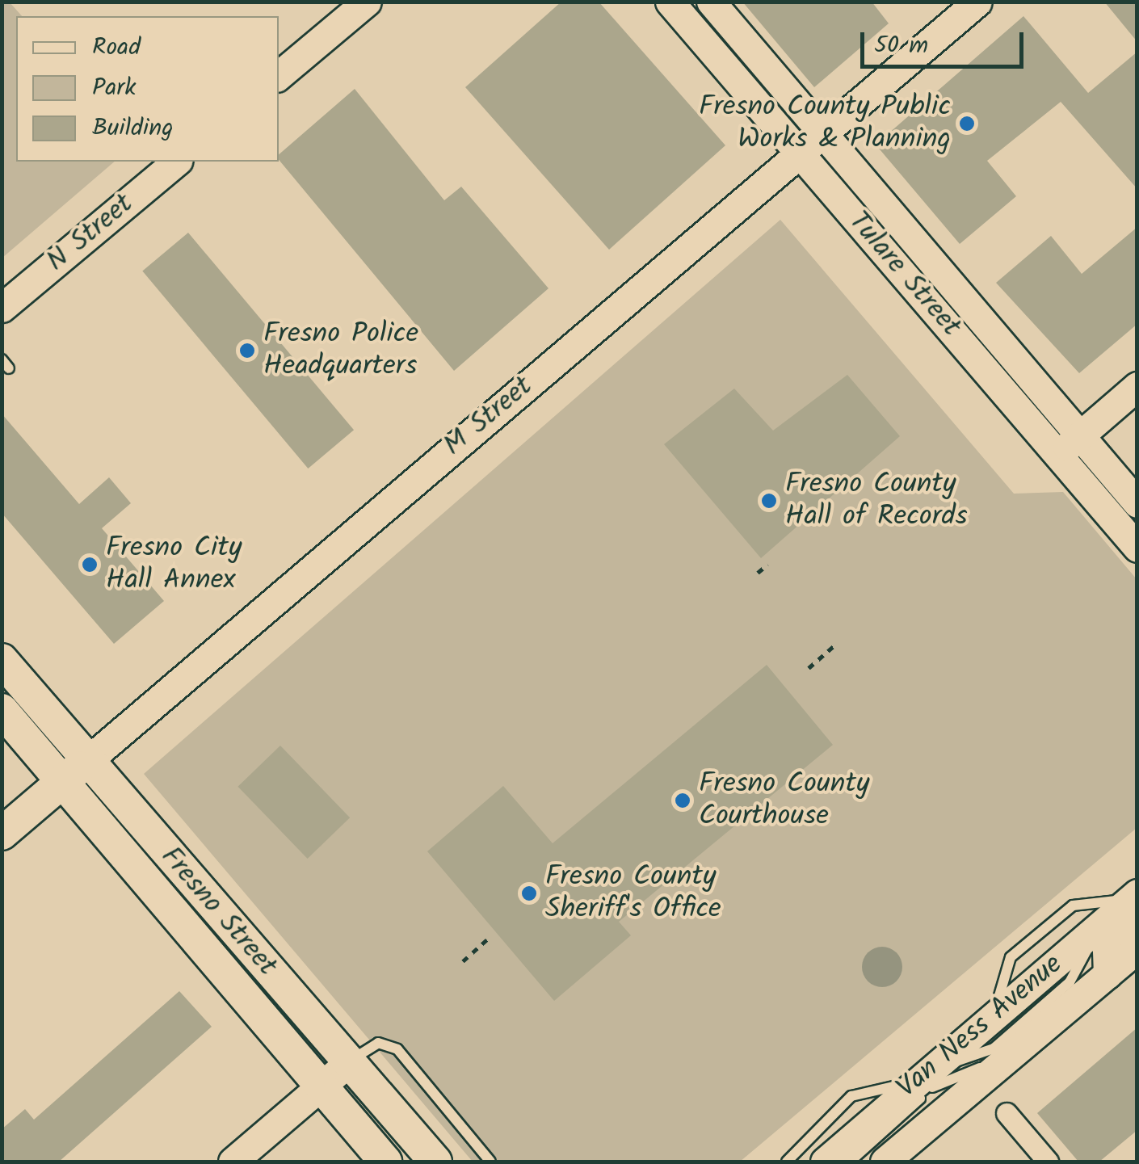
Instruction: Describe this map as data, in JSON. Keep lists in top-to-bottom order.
{
  "streets": {
    "main road": [
      "N Street",
      "Tulare Street",
      "M Street",
      "Fresno Street",
      "Van Ness Avenue"
    ]
  },
  "crossings": [
    ["Tulare Street", "M Street"],
    ["M Street", "Fresno Street"]
  ],
  "places": [
    "Fresno County Public Works & Planning",
    "Fresno Police Headquarters",
    "Fresno County Hall of Records",
    "Fresno City Hall Annex",
    "Fresno County Courthouse",
    "Fresno County Sheriff's Office"
  ],
  "legend": ["Road", "Park", "Building"],
  "scale_bar": "50 m"
}
